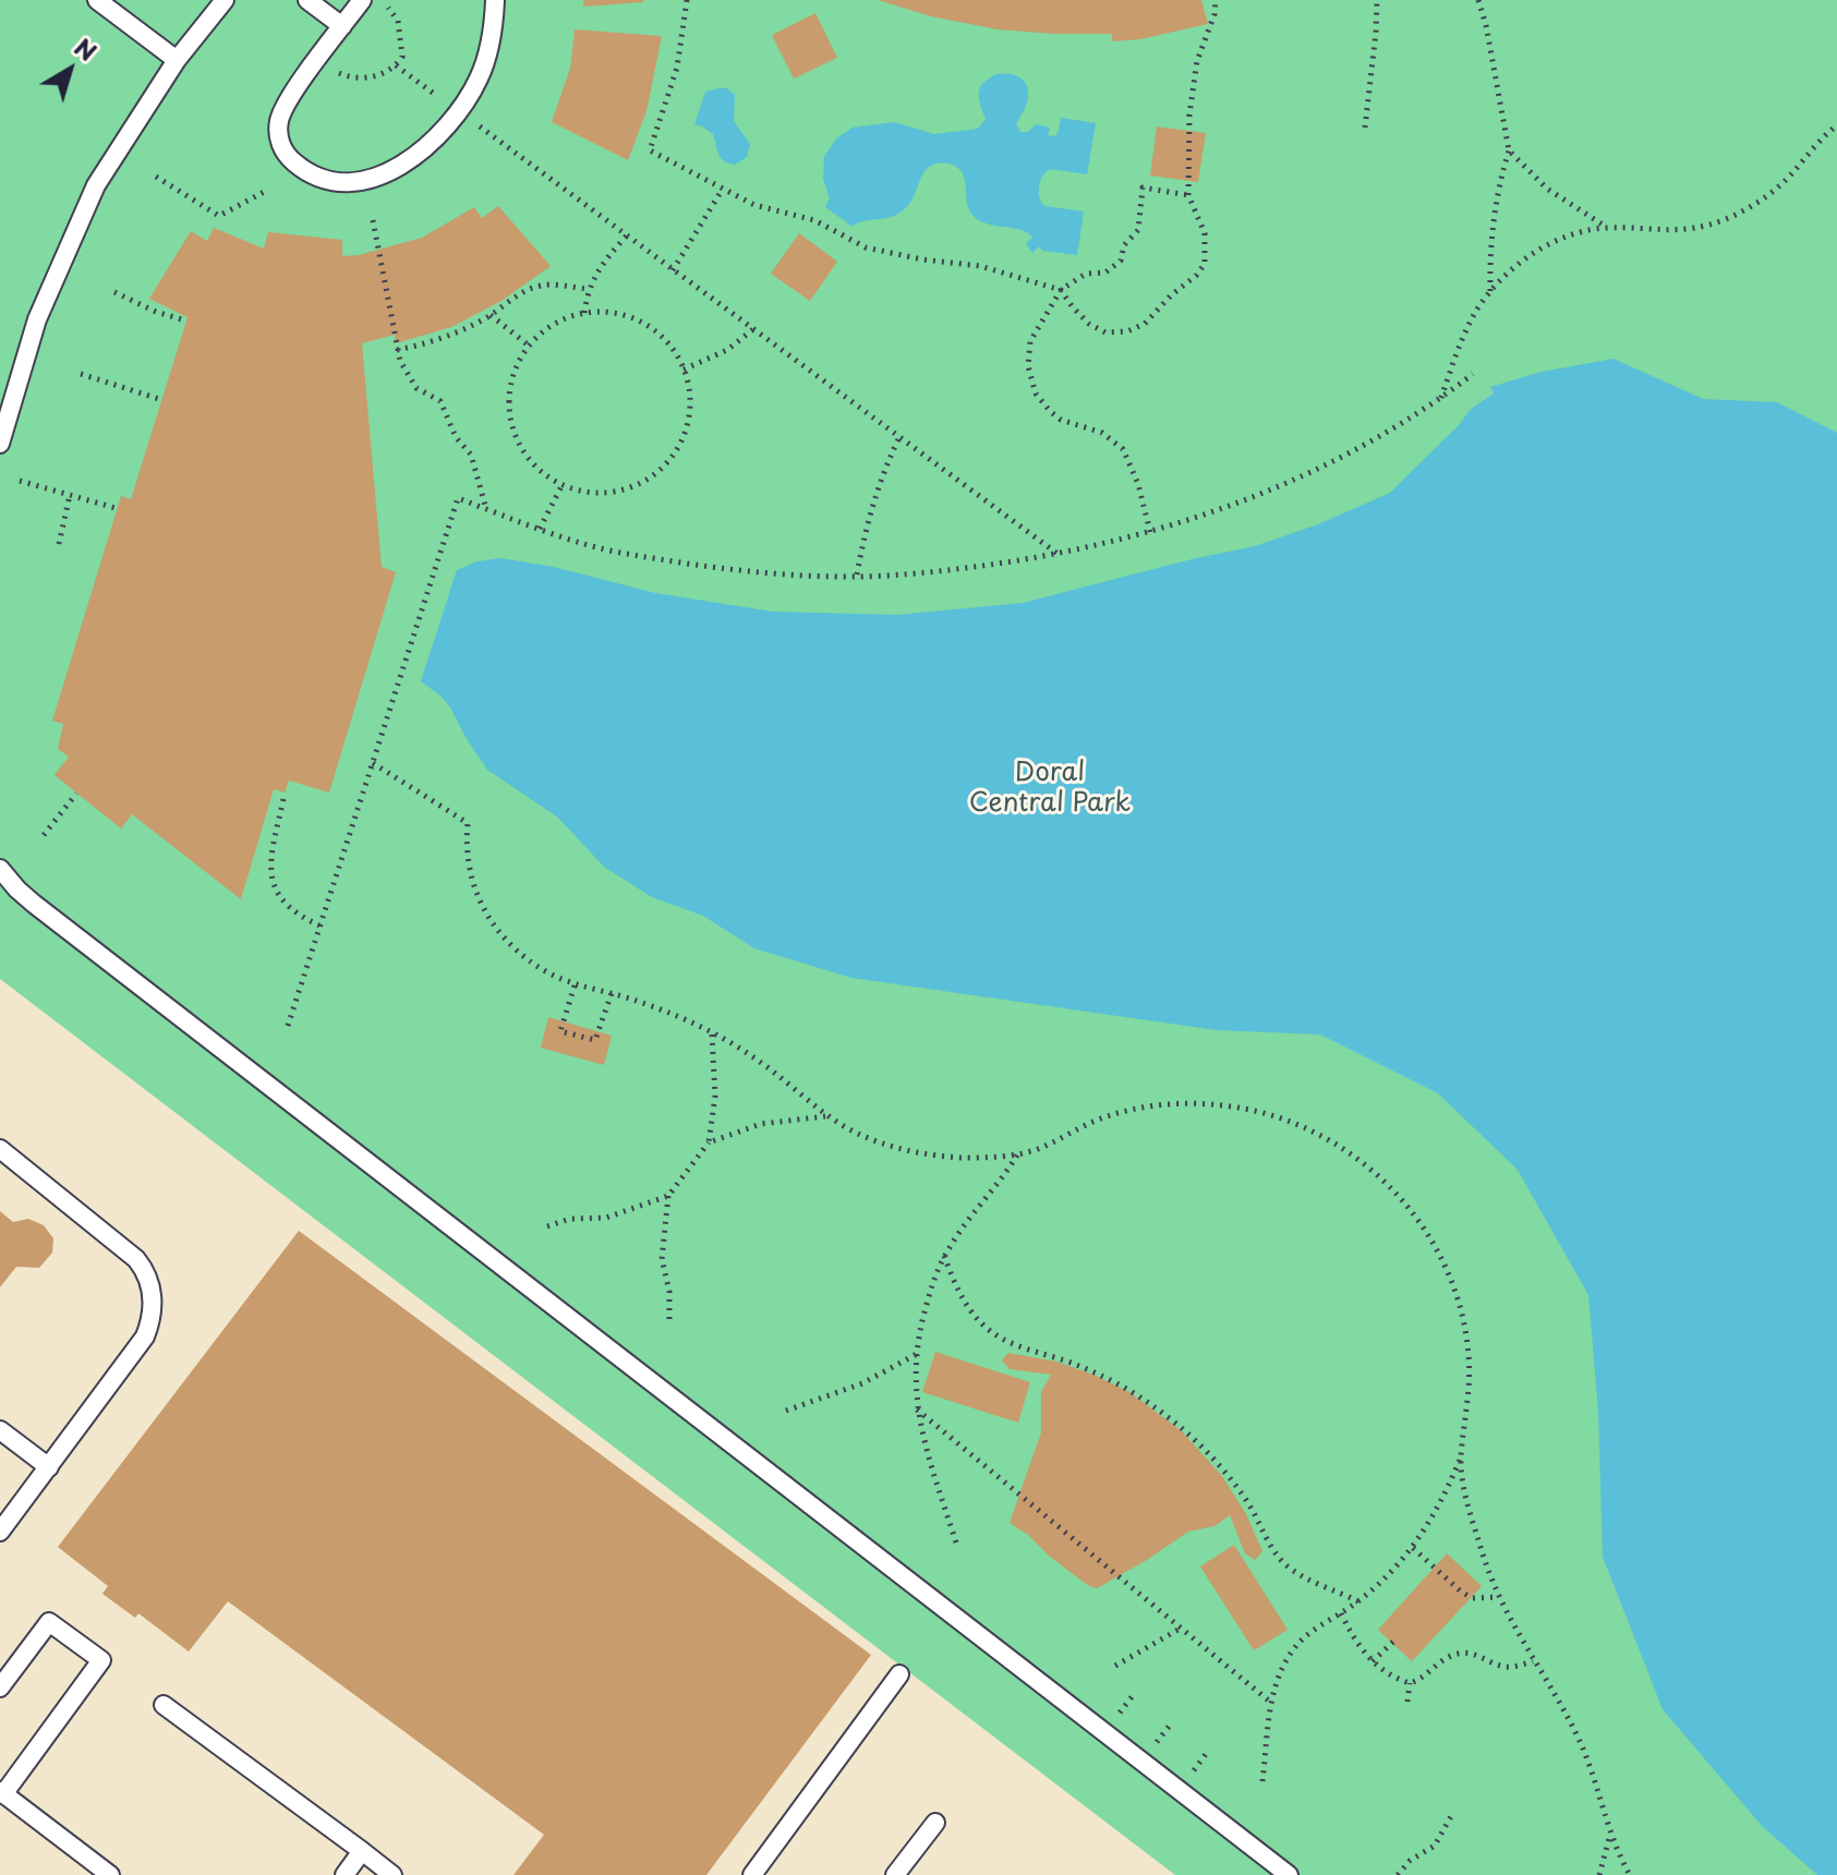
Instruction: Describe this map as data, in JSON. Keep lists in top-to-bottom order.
{
  "parks": ["Doral Central Park"],
  "north": "top right"
}
